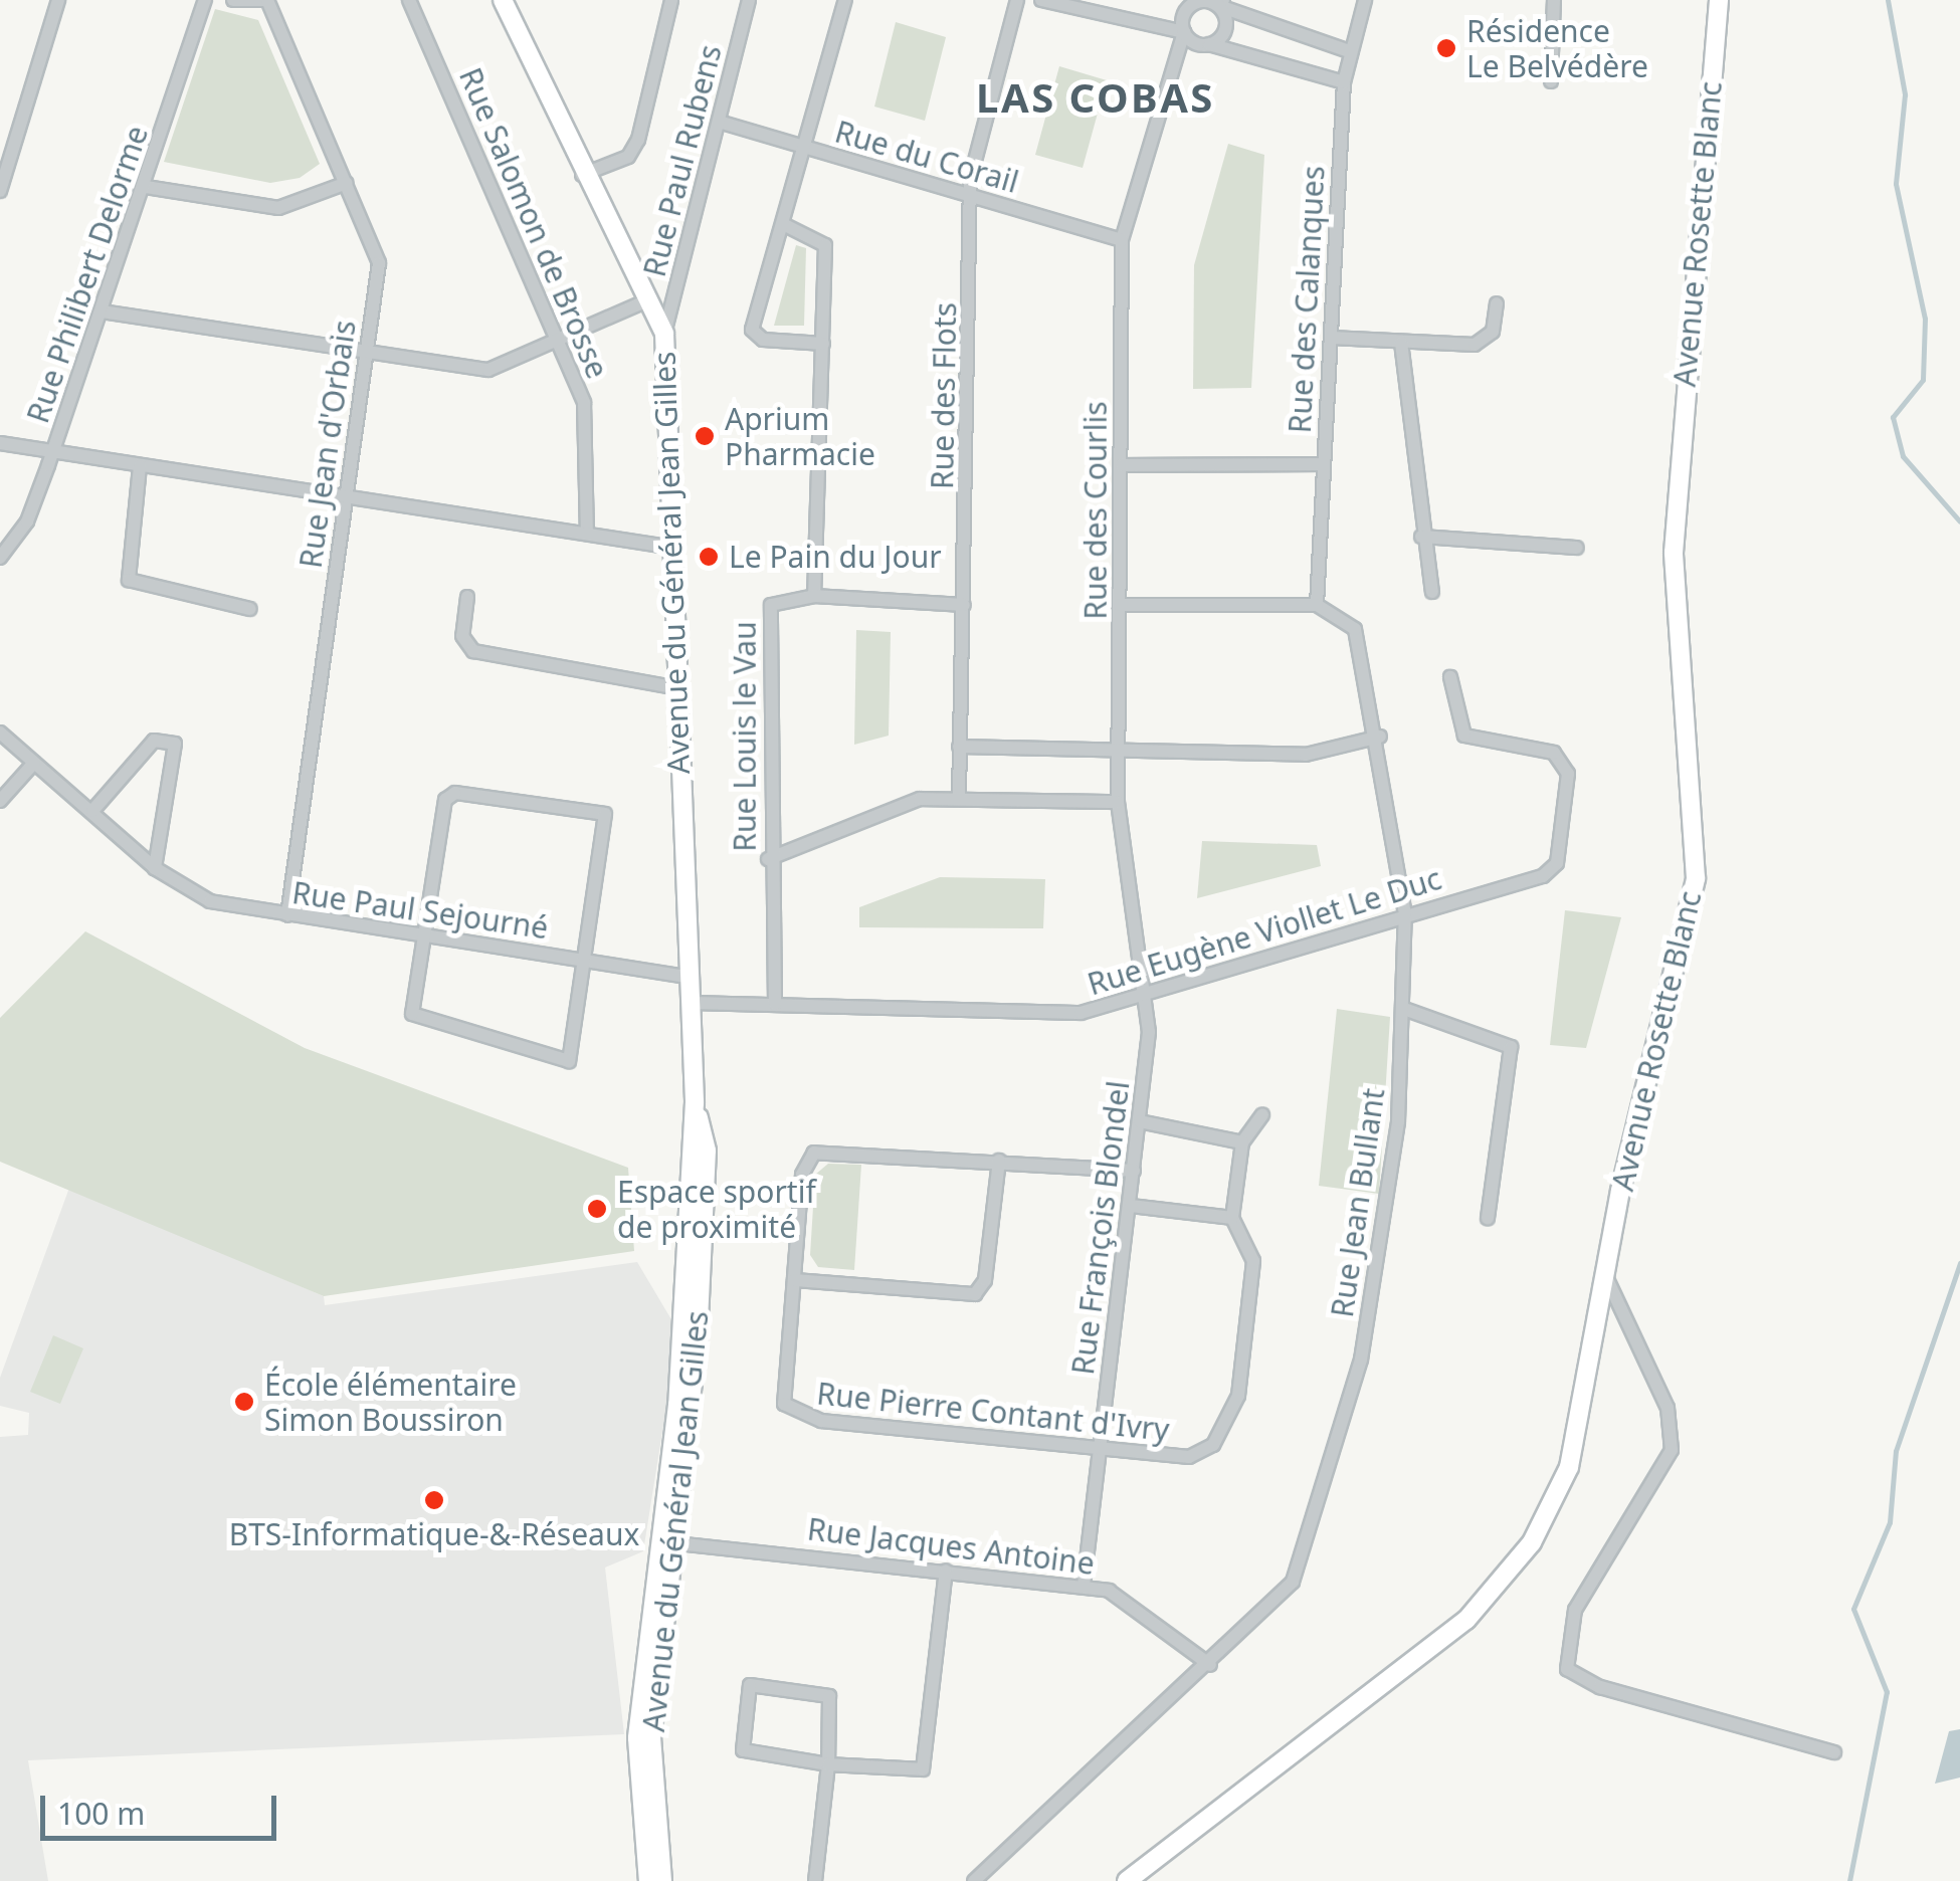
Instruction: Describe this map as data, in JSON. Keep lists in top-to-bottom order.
{
  "streets": {
    "main road": ["Avenue Rosette Blanc", "Avenue du Général Jean Gilles"],
    "street": [
      "Rue du Corail",
      "Rue Paul Rubens",
      "Rue Salomon de Brosse",
      "Rue Philibert Delorme",
      "Rue des Calanques",
      "Rue des Flots",
      "Rue Jean d'Orbais",
      "Rue des Courlis",
      "Rue Louis le Vau",
      "Rue Paul Sejourné",
      "Rue Eugène Viollet Le Duc",
      "Rue Jean Bullant",
      "Rue François Blondel",
      "Rue Pierre Contant d'Ivry",
      "Rue Jacques Antoine"
    ]
  },
  "crossings": [
    ["Rue du Corail", "Rue Paul Rubens"],
    ["Rue du Corail", "Rue des Flots"],
    ["Rue du Corail", "Rue des Courlis"],
    ["Rue Paul Rubens", "Avenue du Général Jean Gilles"],
    ["Rue des Calanques", "Rue Jean Bullant"],
    ["Rue des Flots", "Rue Louis le Vau"],
    ["Rue Jean d'Orbais", "Rue Paul Sejourné"],
    ["Rue des Courlis", "Rue Eugène Viollet Le Duc"],
    ["Rue des Courlis", "Rue François Blondel"],
    ["Avenue du Général Jean Gilles", "Rue Paul Sejourné"],
    ["Avenue du Général Jean Gilles", "Rue Eugène Viollet Le Duc"],
    ["Avenue du Général Jean Gilles", "Rue Jacques Antoine"],
    ["Rue Louis le Vau", "Rue Eugène Viollet Le Duc"],
    ["Rue Eugène Viollet Le Duc", "Rue Jean Bullant"],
    ["Rue Eugène Viollet Le Duc", "Rue François Blondel"],
    ["Rue Jean Bullant", "Rue Jacques Antoine"],
    ["Rue François Blondel", "Rue Pierre Contant d'Ivry"],
    ["Rue François Blondel", "Rue Jacques Antoine"]
  ],
  "districts": ["LAS COBAS"],
  "places": [
    "Résidence Le Belvédère",
    "Aprium Pharmacie",
    "Le Pain du Jour",
    "Espace sportif de proximité",
    "École élémentaire Simon Boussiron",
    "BTS-Informatique-&-Réseaux"
  ],
  "scale_bar": "100 m"
}
